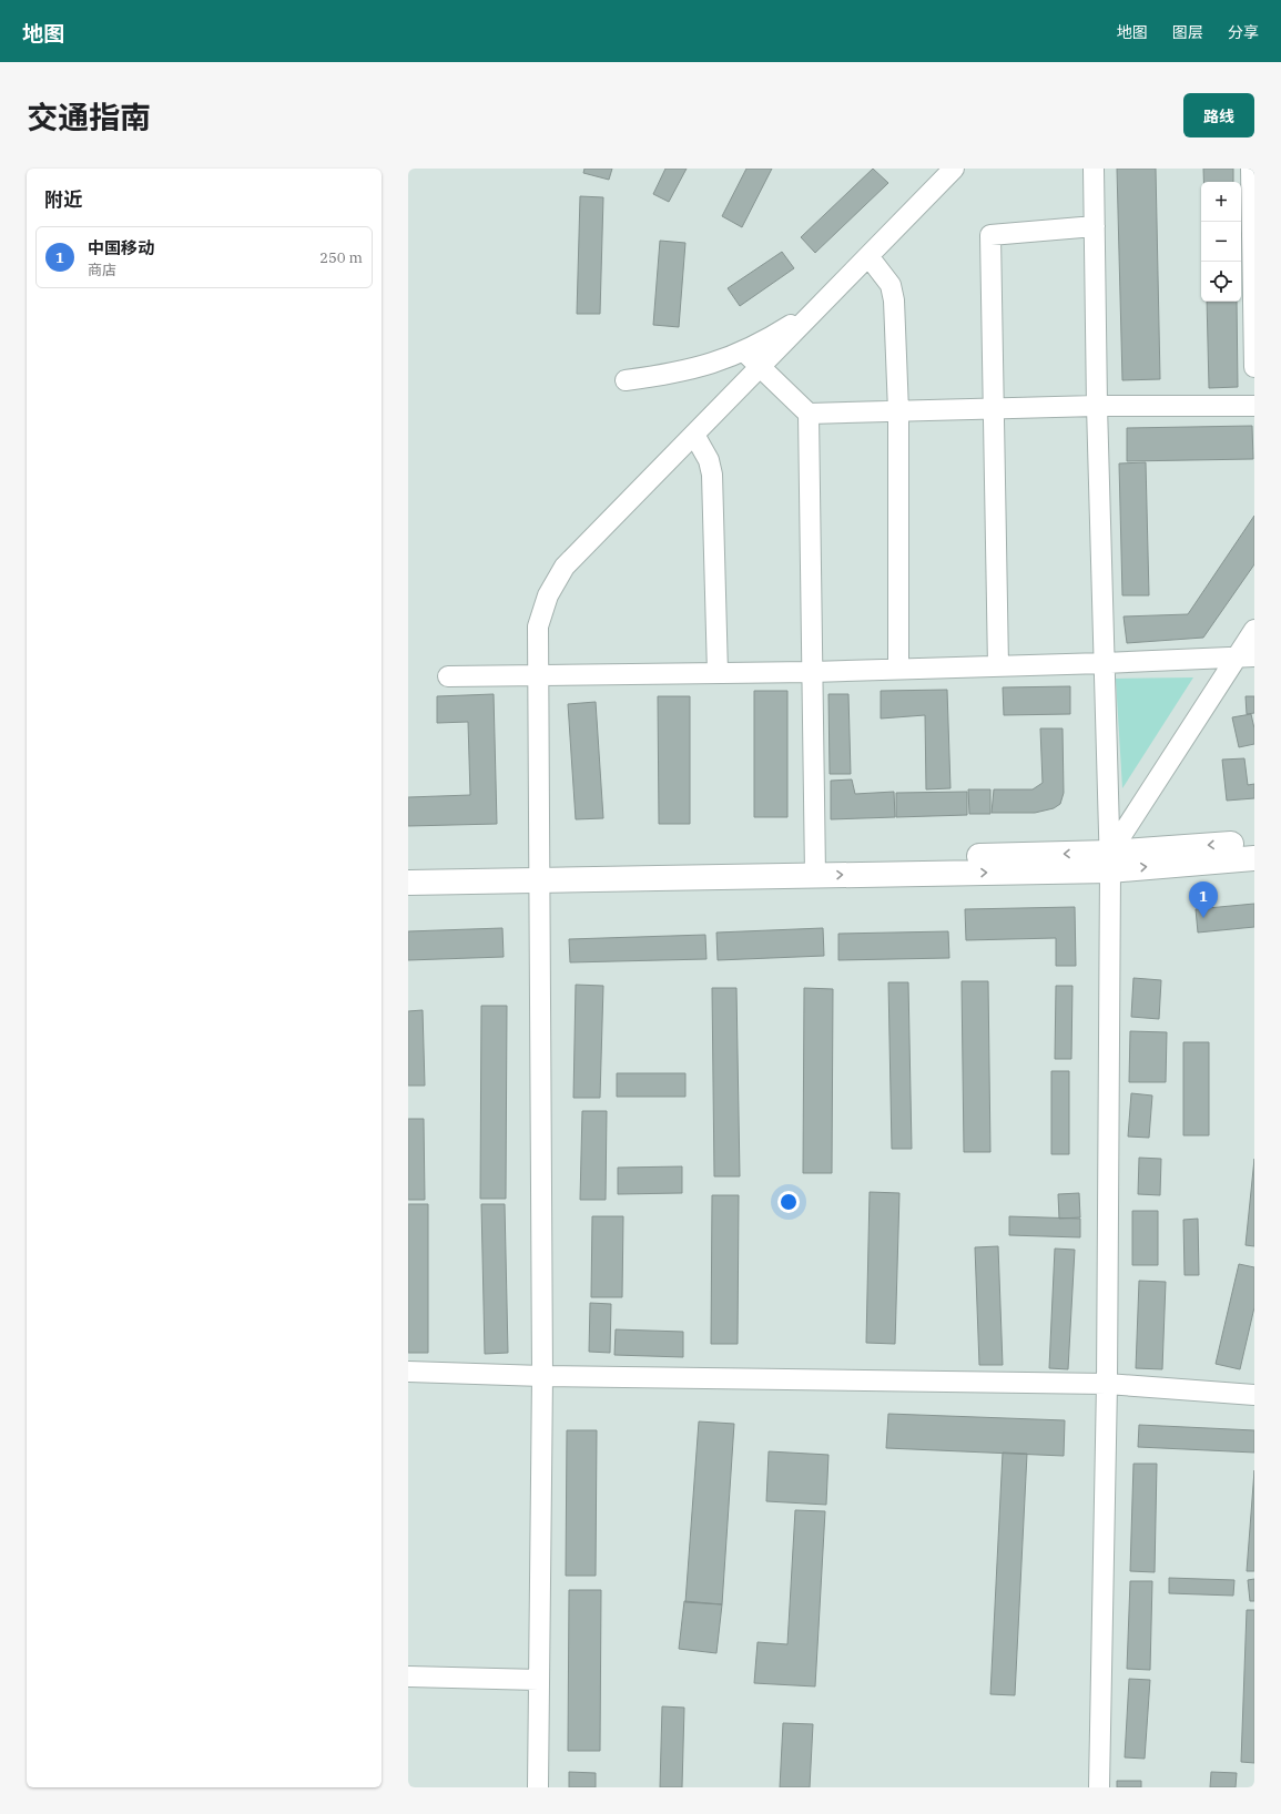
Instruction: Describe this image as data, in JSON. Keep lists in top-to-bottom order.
{
  "page": {
    "header": "地图",
    "nav": ["地图", "图层", "分享"],
    "title": "交通指南",
    "buttons": "路线",
    "heading": "附近",
    "map_buttons": ["+", "−"],
    "list": [
      {
        "mark": "1",
        "name": "中国移动",
        "note": "商店",
        "value": "250 m"
      }
    ],
    "pins": "1"
  }
}
